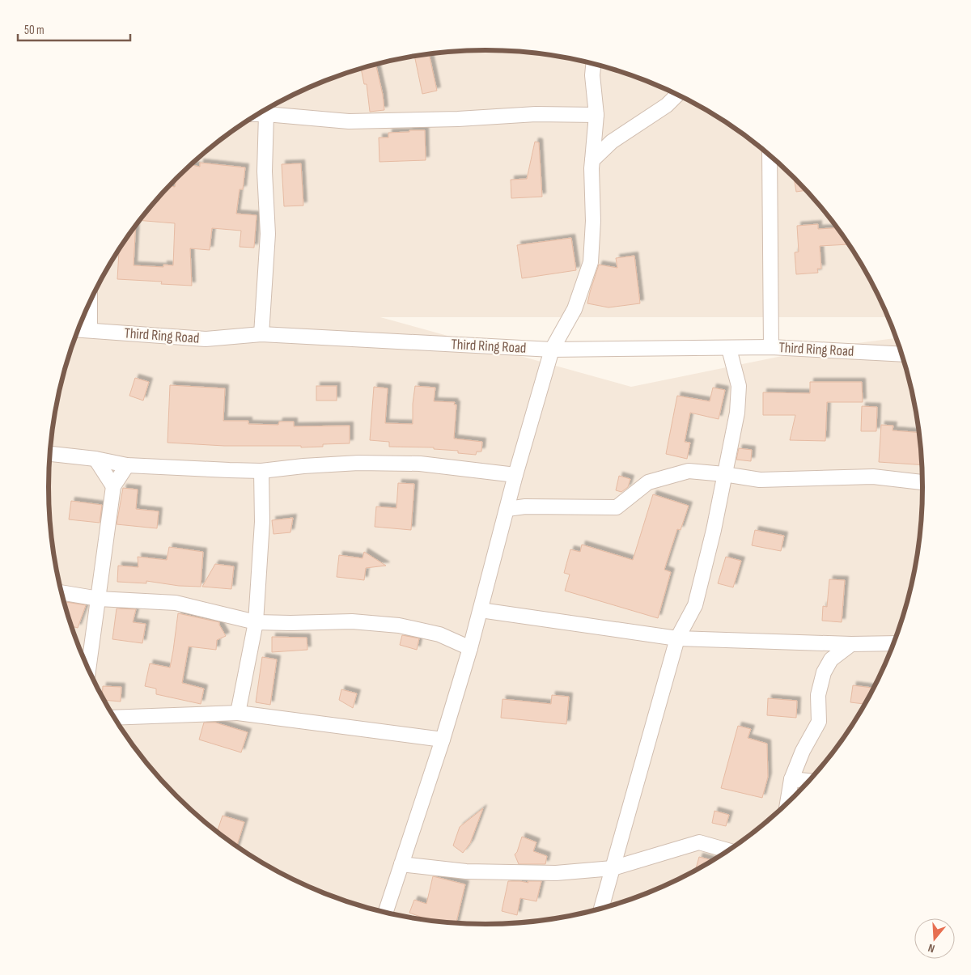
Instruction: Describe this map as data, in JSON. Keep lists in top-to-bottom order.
{
  "streets": {
    "street": ["Third Ring Road"]
  },
  "scale_bar": "50 m",
  "north": "bottom"
}
